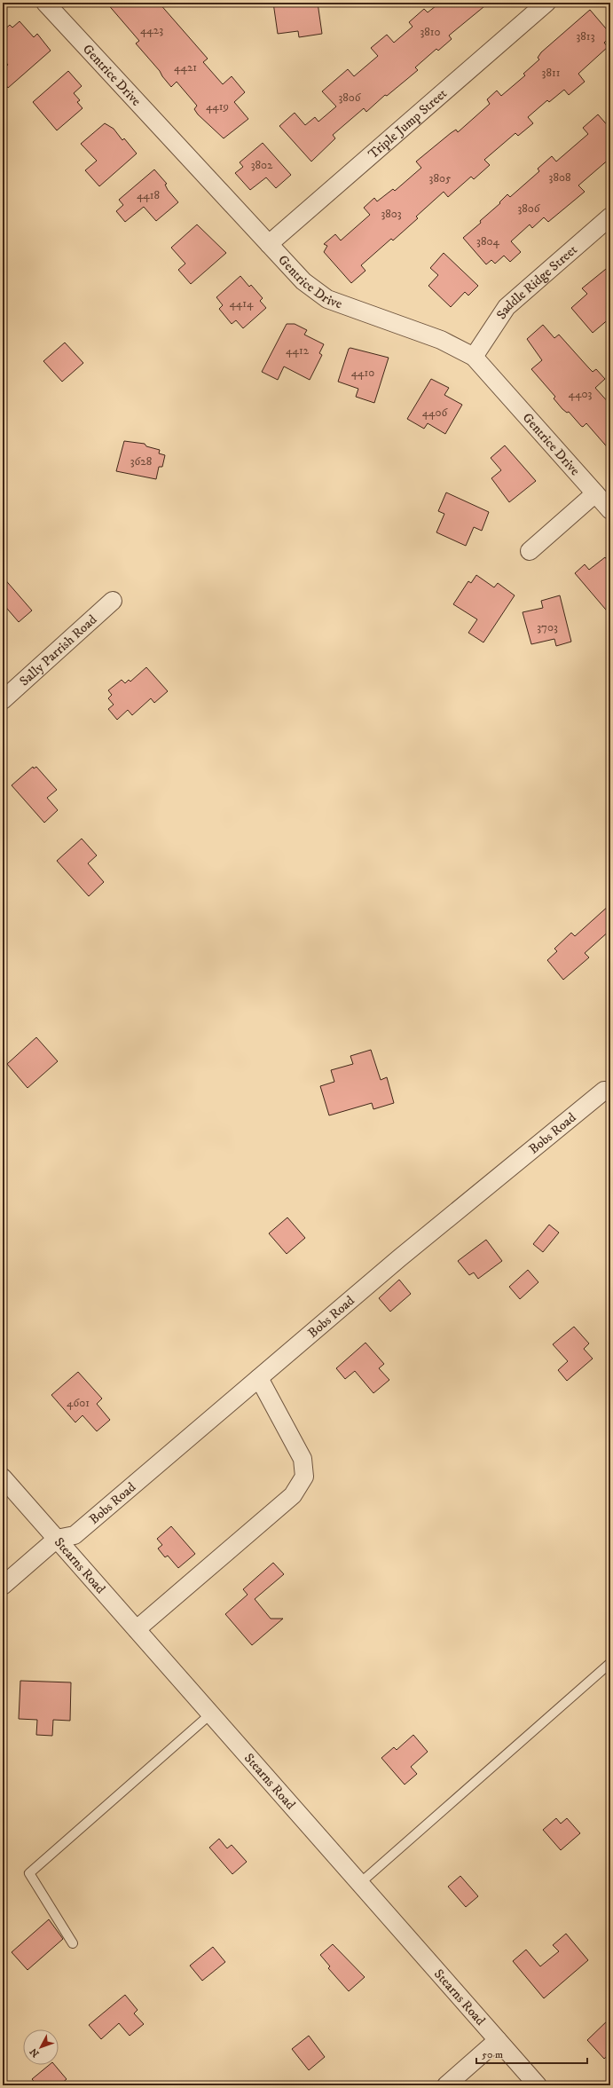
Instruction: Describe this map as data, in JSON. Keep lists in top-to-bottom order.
{
  "streets": {
    "street": [
      "Gentrice Drive",
      "Triple Jump Street",
      "Saddle Ridge Street",
      "Sally Parrish Road",
      "Bobs Road",
      "Stearns Road"
    ]
  },
  "crossings": [
    ["Gentrice Drive", "Triple Jump Street"],
    ["Gentrice Drive", "Saddle Ridge Street"],
    ["Bobs Road", "Stearns Road"]
  ],
  "house_numbers": [
    "4423",
    "3810",
    "3813",
    "4421",
    "3811",
    "3806",
    "4419",
    "3802",
    "3808",
    "3805",
    "4418",
    "3806",
    "3803",
    "3804",
    "4414",
    "4412",
    "4410",
    "4403",
    "4406",
    "3628",
    "3703",
    "4601"
  ],
  "scale_bar": "50 m",
  "north": "bottom left"
}
